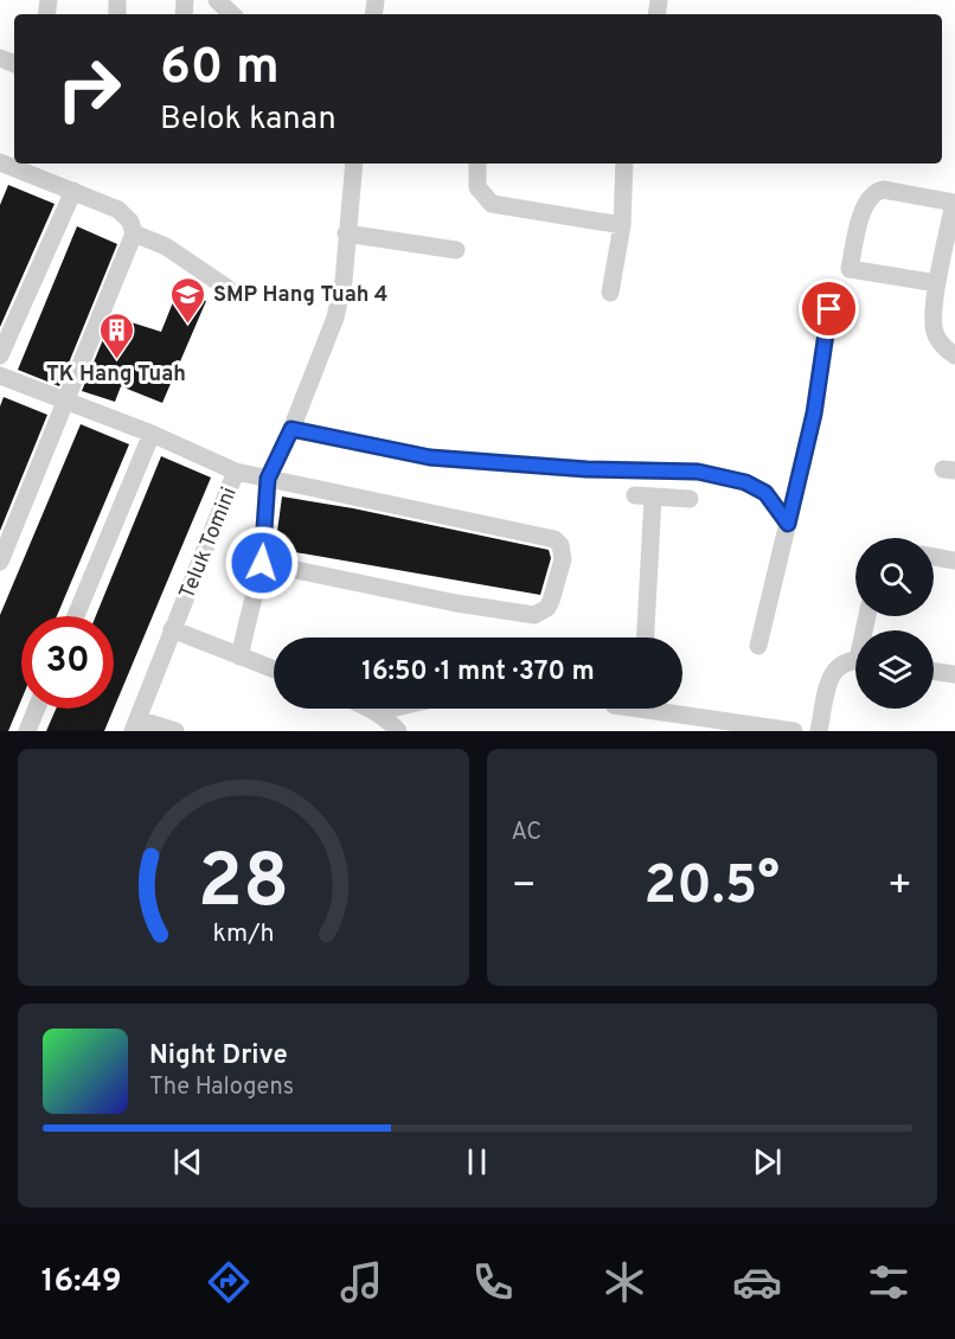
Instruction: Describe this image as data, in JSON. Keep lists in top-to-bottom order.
{
  "streets": {
    "street": ["Teluk Tomini"]
  },
  "places": {
    "school or university": ["SMP Hang Tuah 4"],
    "building": ["TK Hang Tuah"]
  },
  "page": {
    "turn": ["60 m", "Belok kanan"],
    "limit": "30",
    "trip": "16:50 · 1 mnt · 370 m",
    "tile": "AC",
    "heat": ["−", "20.5°", "+"],
    "song": ["Night Drive", "The Halogens"],
    "tabs": "16:49",
    "gauge": ["28", "km/h"]
  }
}
